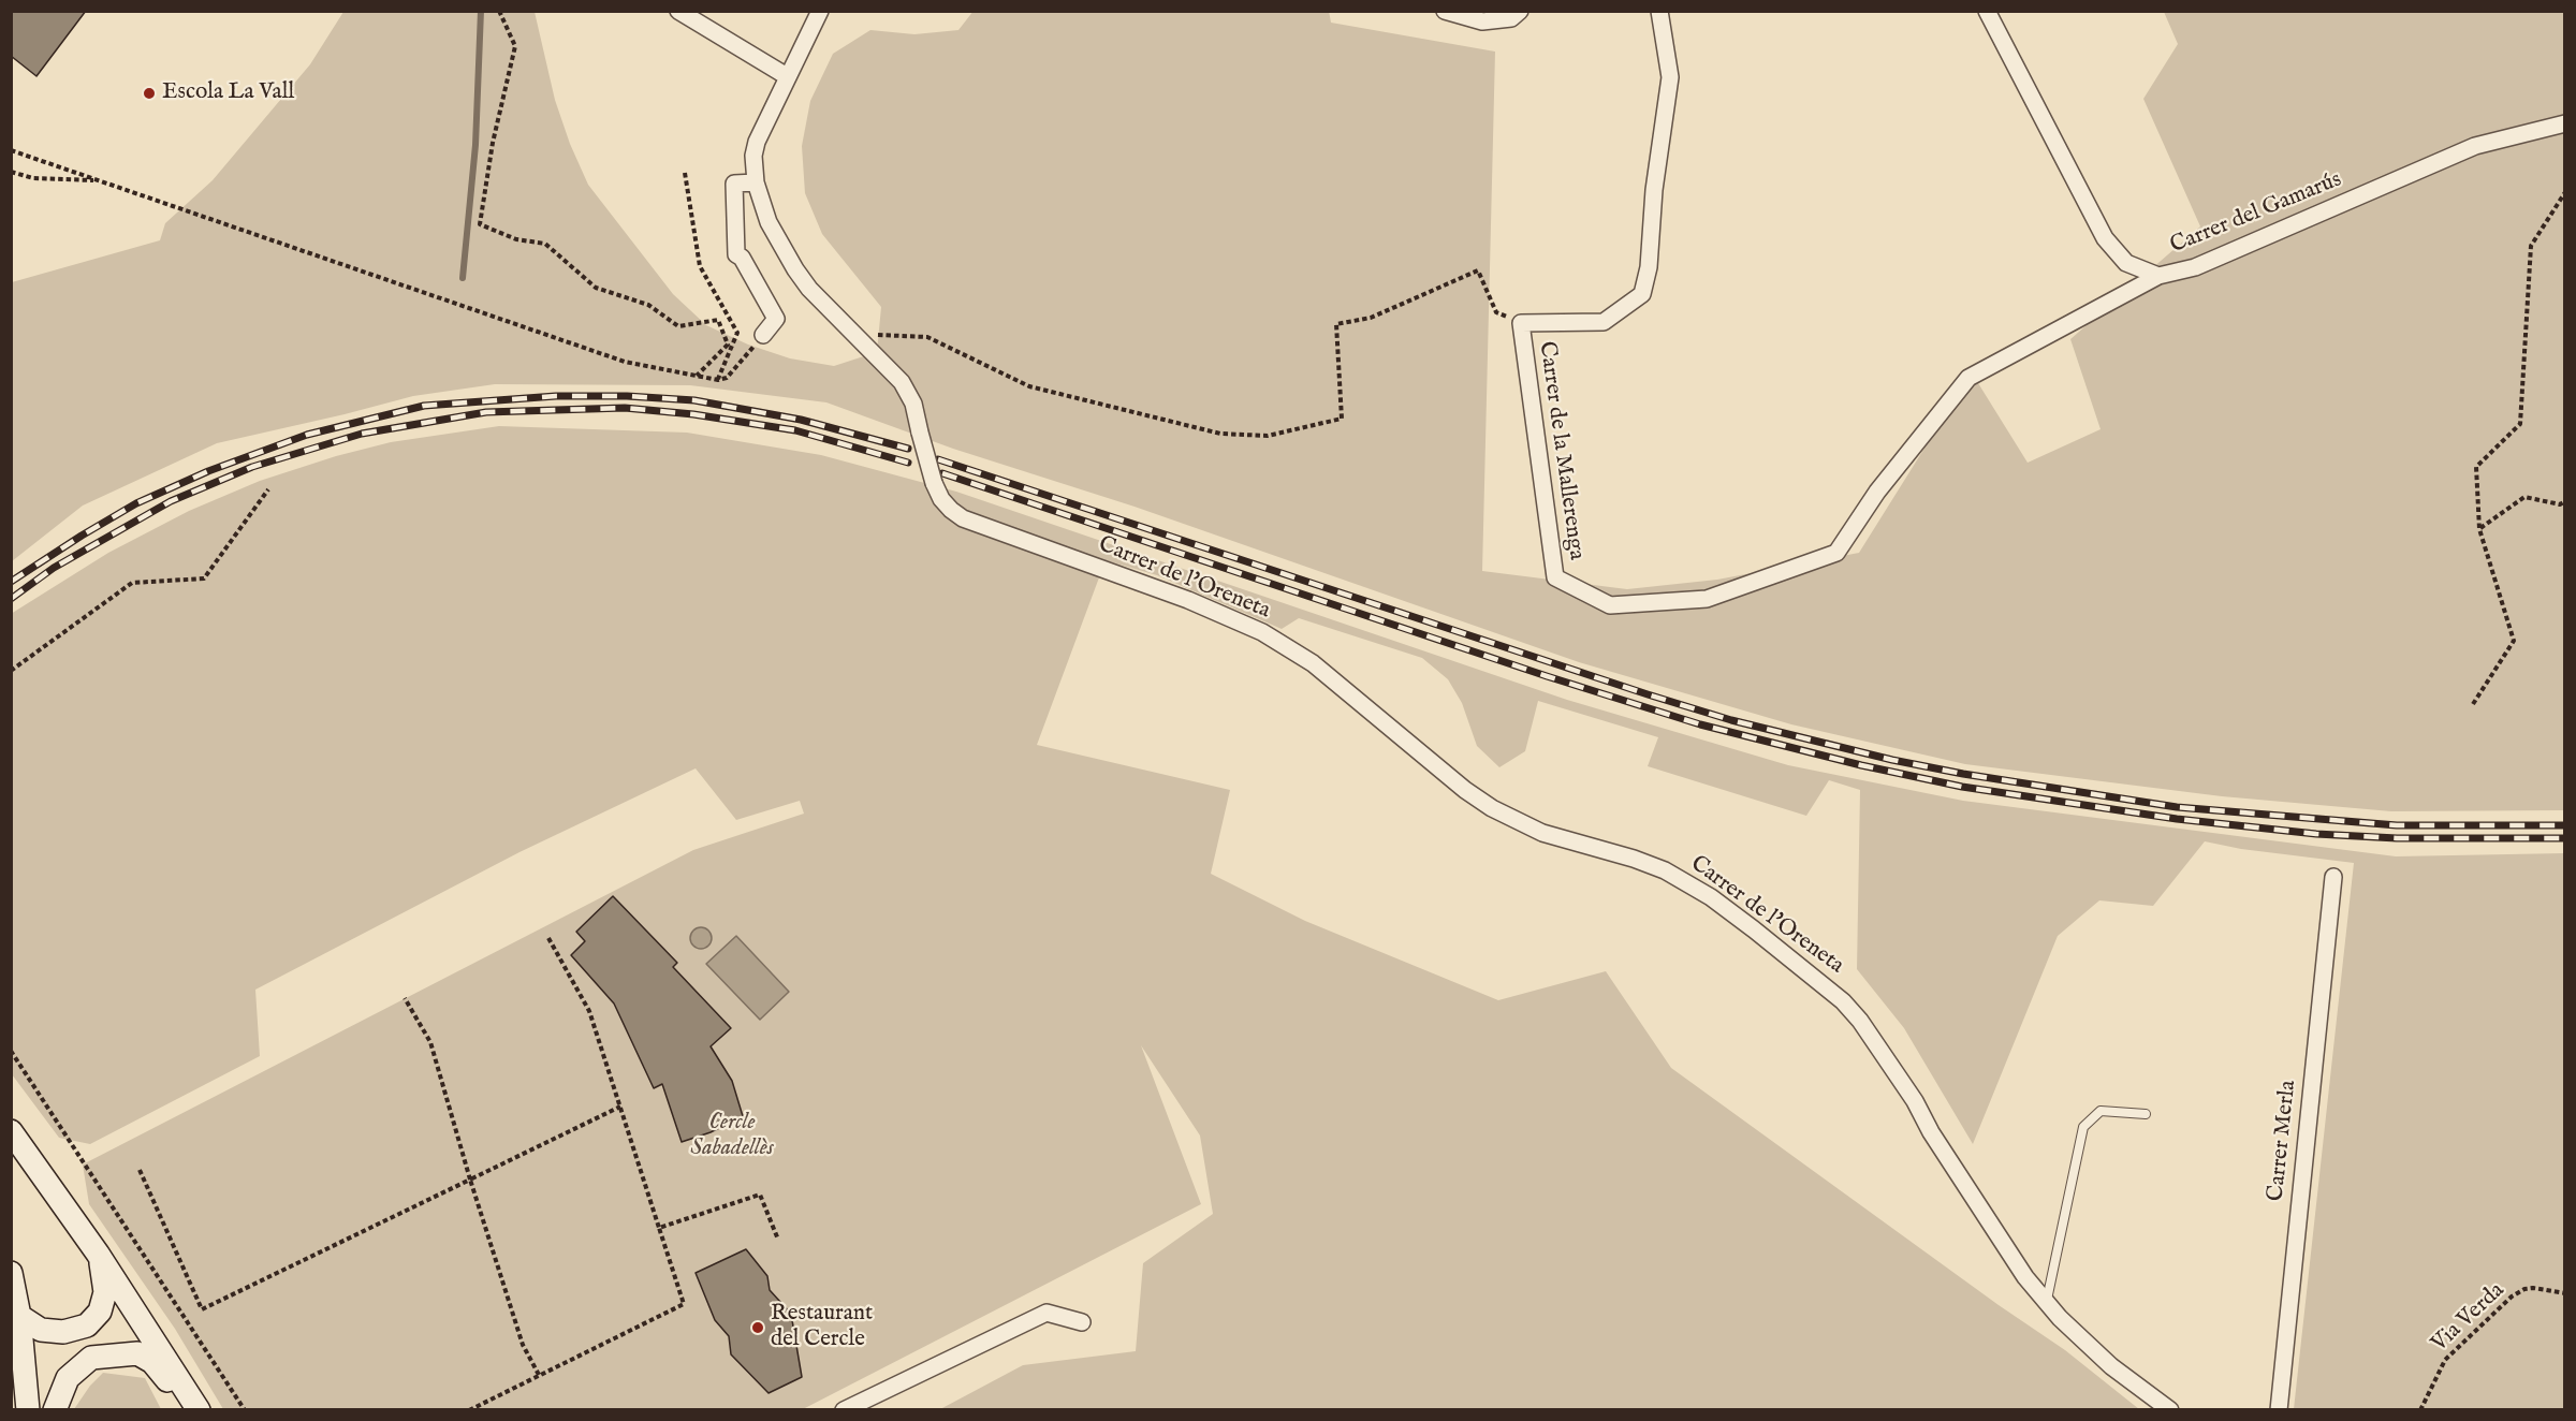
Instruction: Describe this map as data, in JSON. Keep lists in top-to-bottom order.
{
  "streets": {
    "street": [
      "Carrer del Gamarús",
      "Carrer de la Mallerenga",
      "Carrer de l'Oreneta",
      "Carrer Merla"
    ],
    "path": ["Via Verda"]
  },
  "crossings": [
    ["Carrer del Gamarús", "Carrer de la Mallerenga"]
  ],
  "parks": ["Cercle Sabadellès"],
  "places": ["Escola La Vall", "Restaurant del Cercle"]
}
